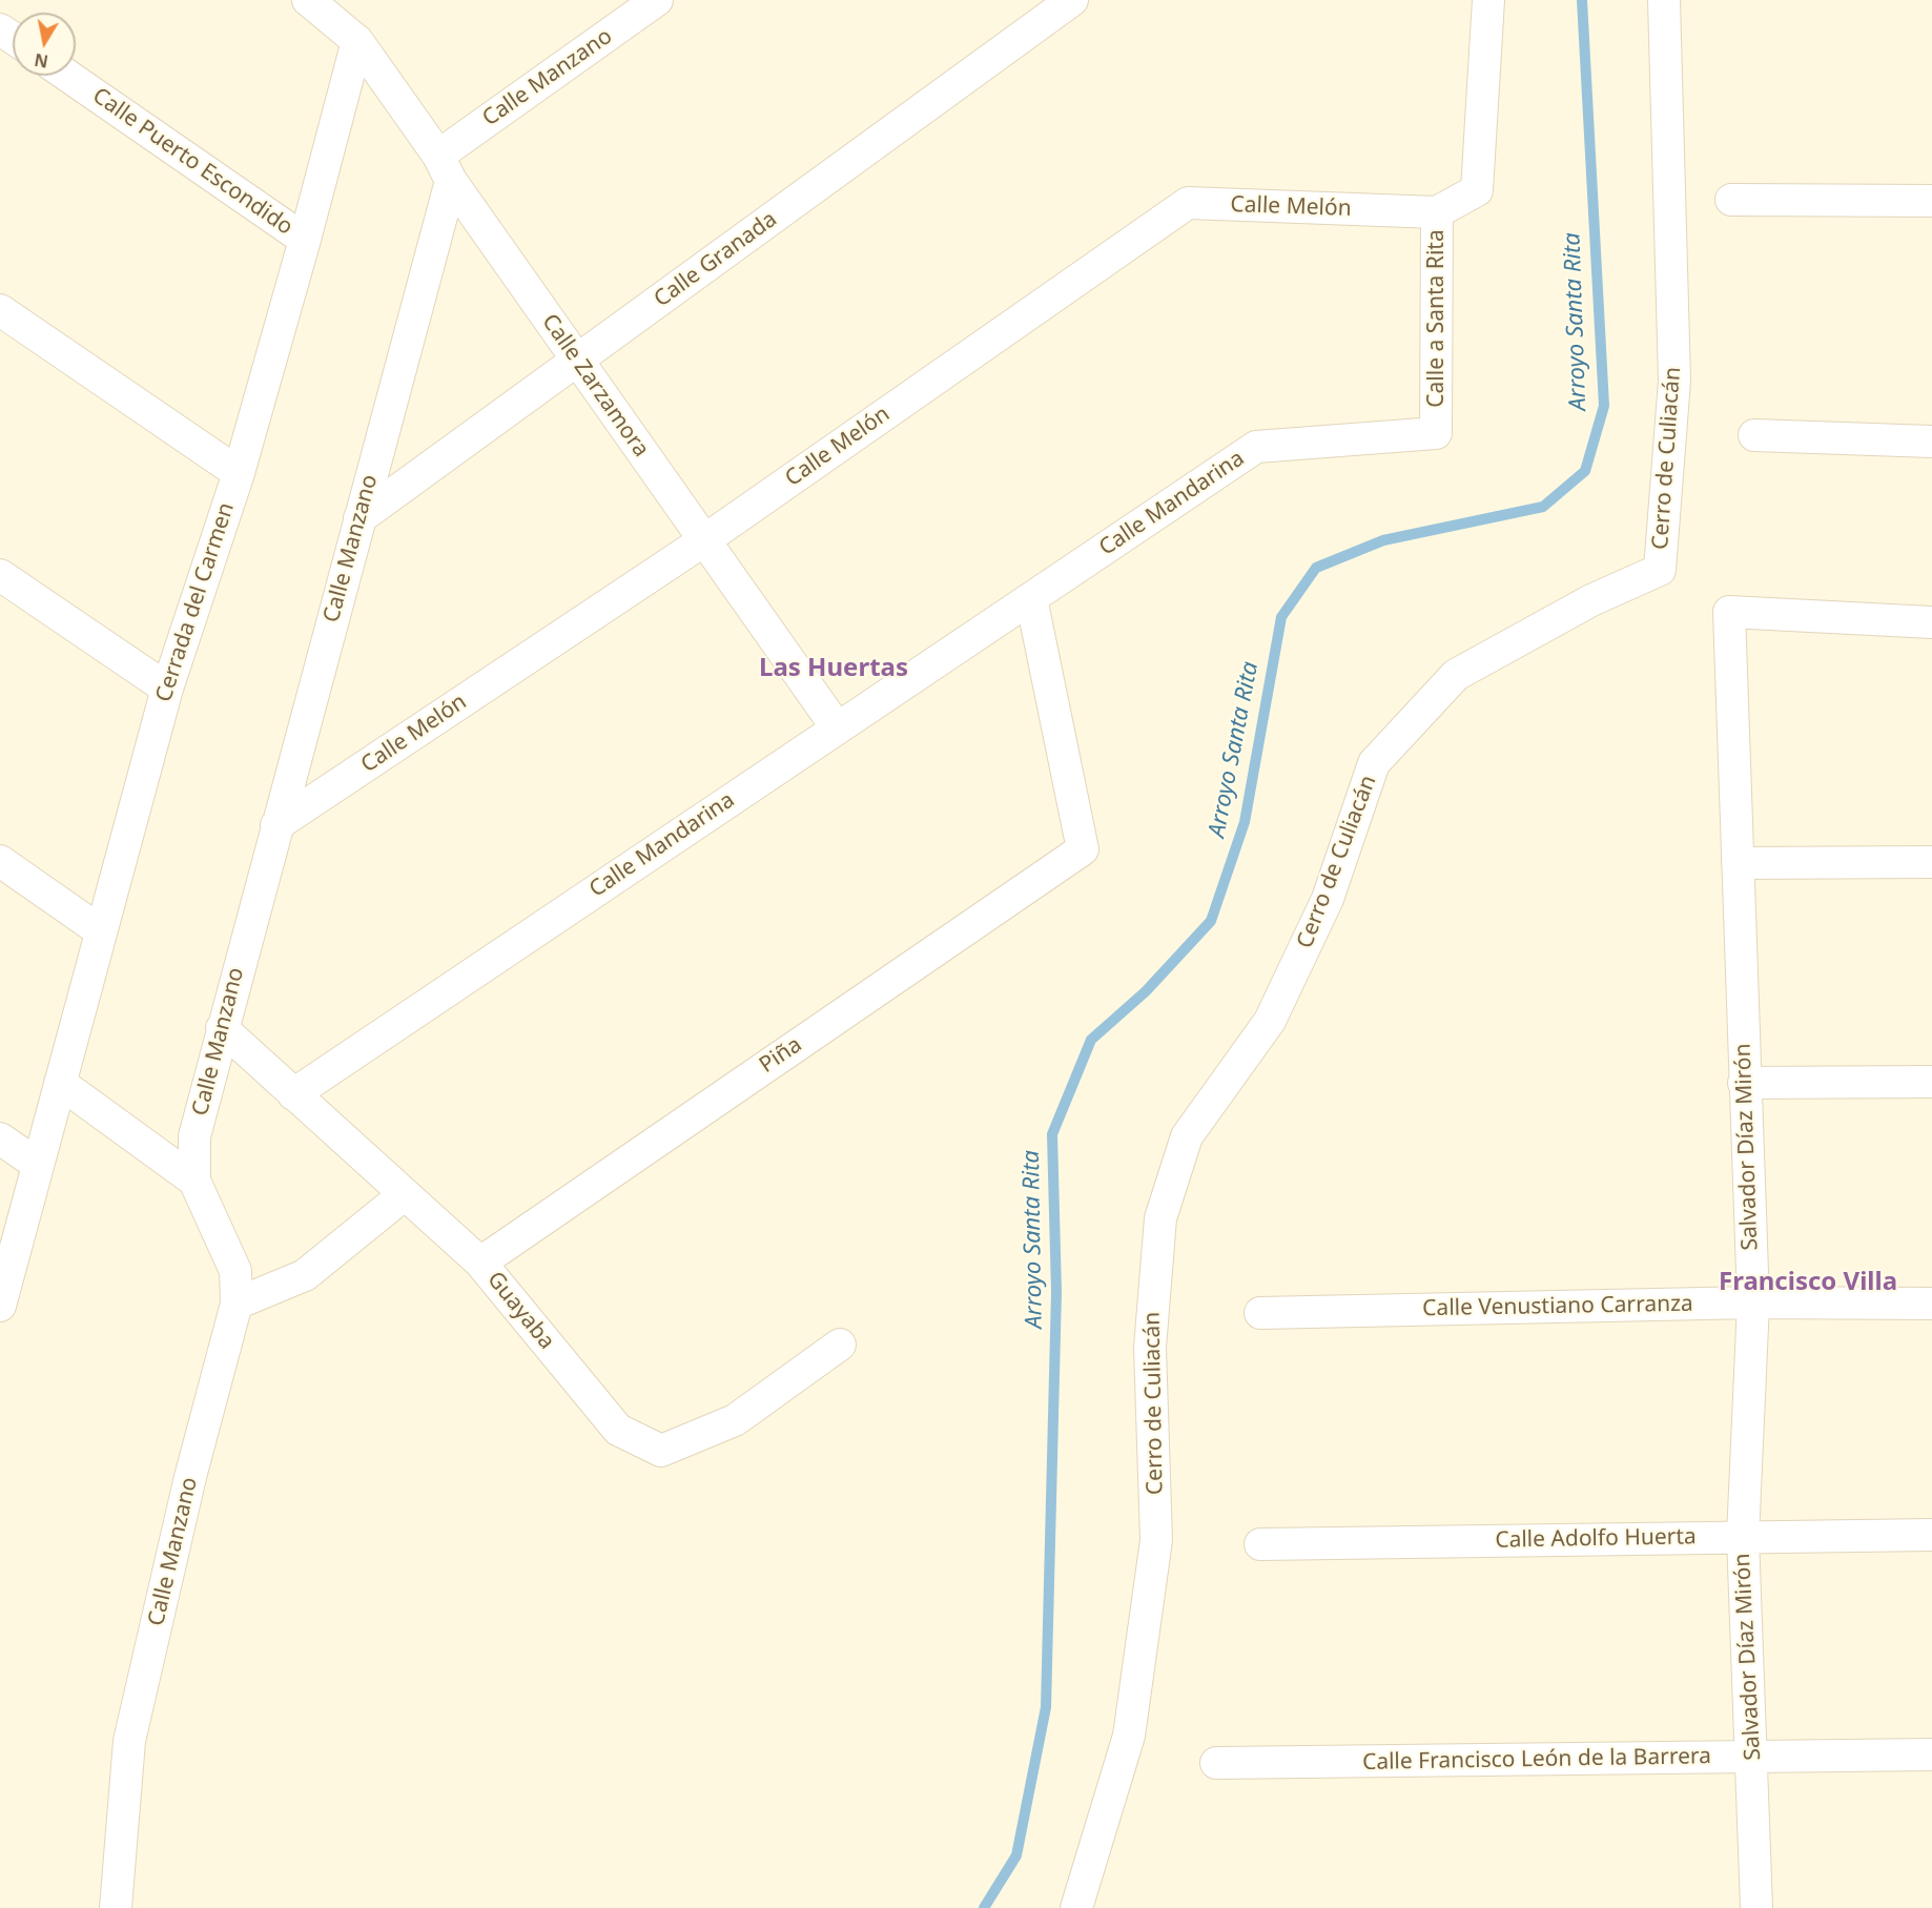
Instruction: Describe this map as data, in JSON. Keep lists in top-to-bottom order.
{
  "streets": {
    "street": [
      "Calle Manzano",
      "Calle Puerto Escondido",
      "Calle Melón",
      "Calle Granada",
      "Calle a Santa Rita",
      "Calle Zarzamora",
      "Cerro de Culiacán",
      "Calle Mandarina",
      "Cerrada del Carmen",
      "Piña",
      "Salvador Díaz Mirón",
      "Calle Venustiano Carranza",
      "Guayaba",
      "Calle Adolfo Huerta",
      "Calle Francisco León de la Barrera"
    ]
  },
  "crossings": [
    ["Calle Manzano", "Calle Melón"],
    ["Calle Manzano", "Calle Granada"],
    ["Calle Manzano", "Calle Zarzamora"],
    ["Calle Manzano", "Guayaba"],
    ["Calle Puerto Escondido", "Cerrada del Carmen"],
    ["Calle Melón", "Calle a Santa Rita"],
    ["Calle Melón", "Calle Zarzamora"],
    ["Calle Granada", "Calle Zarzamora"],
    ["Calle a Santa Rita", "Calle Mandarina"],
    ["Calle Zarzamora", "Calle Mandarina"],
    ["Calle Zarzamora", "Cerrada del Carmen"],
    ["Calle Mandarina", "Piña"],
    ["Calle Mandarina", "Guayaba"],
    ["Piña", "Guayaba"],
    ["Salvador Díaz Mirón", "Calle Venustiano Carranza"],
    ["Salvador Díaz Mirón", "Calle Adolfo Huerta"],
    ["Salvador Díaz Mirón", "Calle Francisco León de la Barrera"]
  ],
  "districts": ["Las Huertas", "Francisco Villa"],
  "water": ["Arroyo Santa Rita"],
  "north": "bottom"
}
